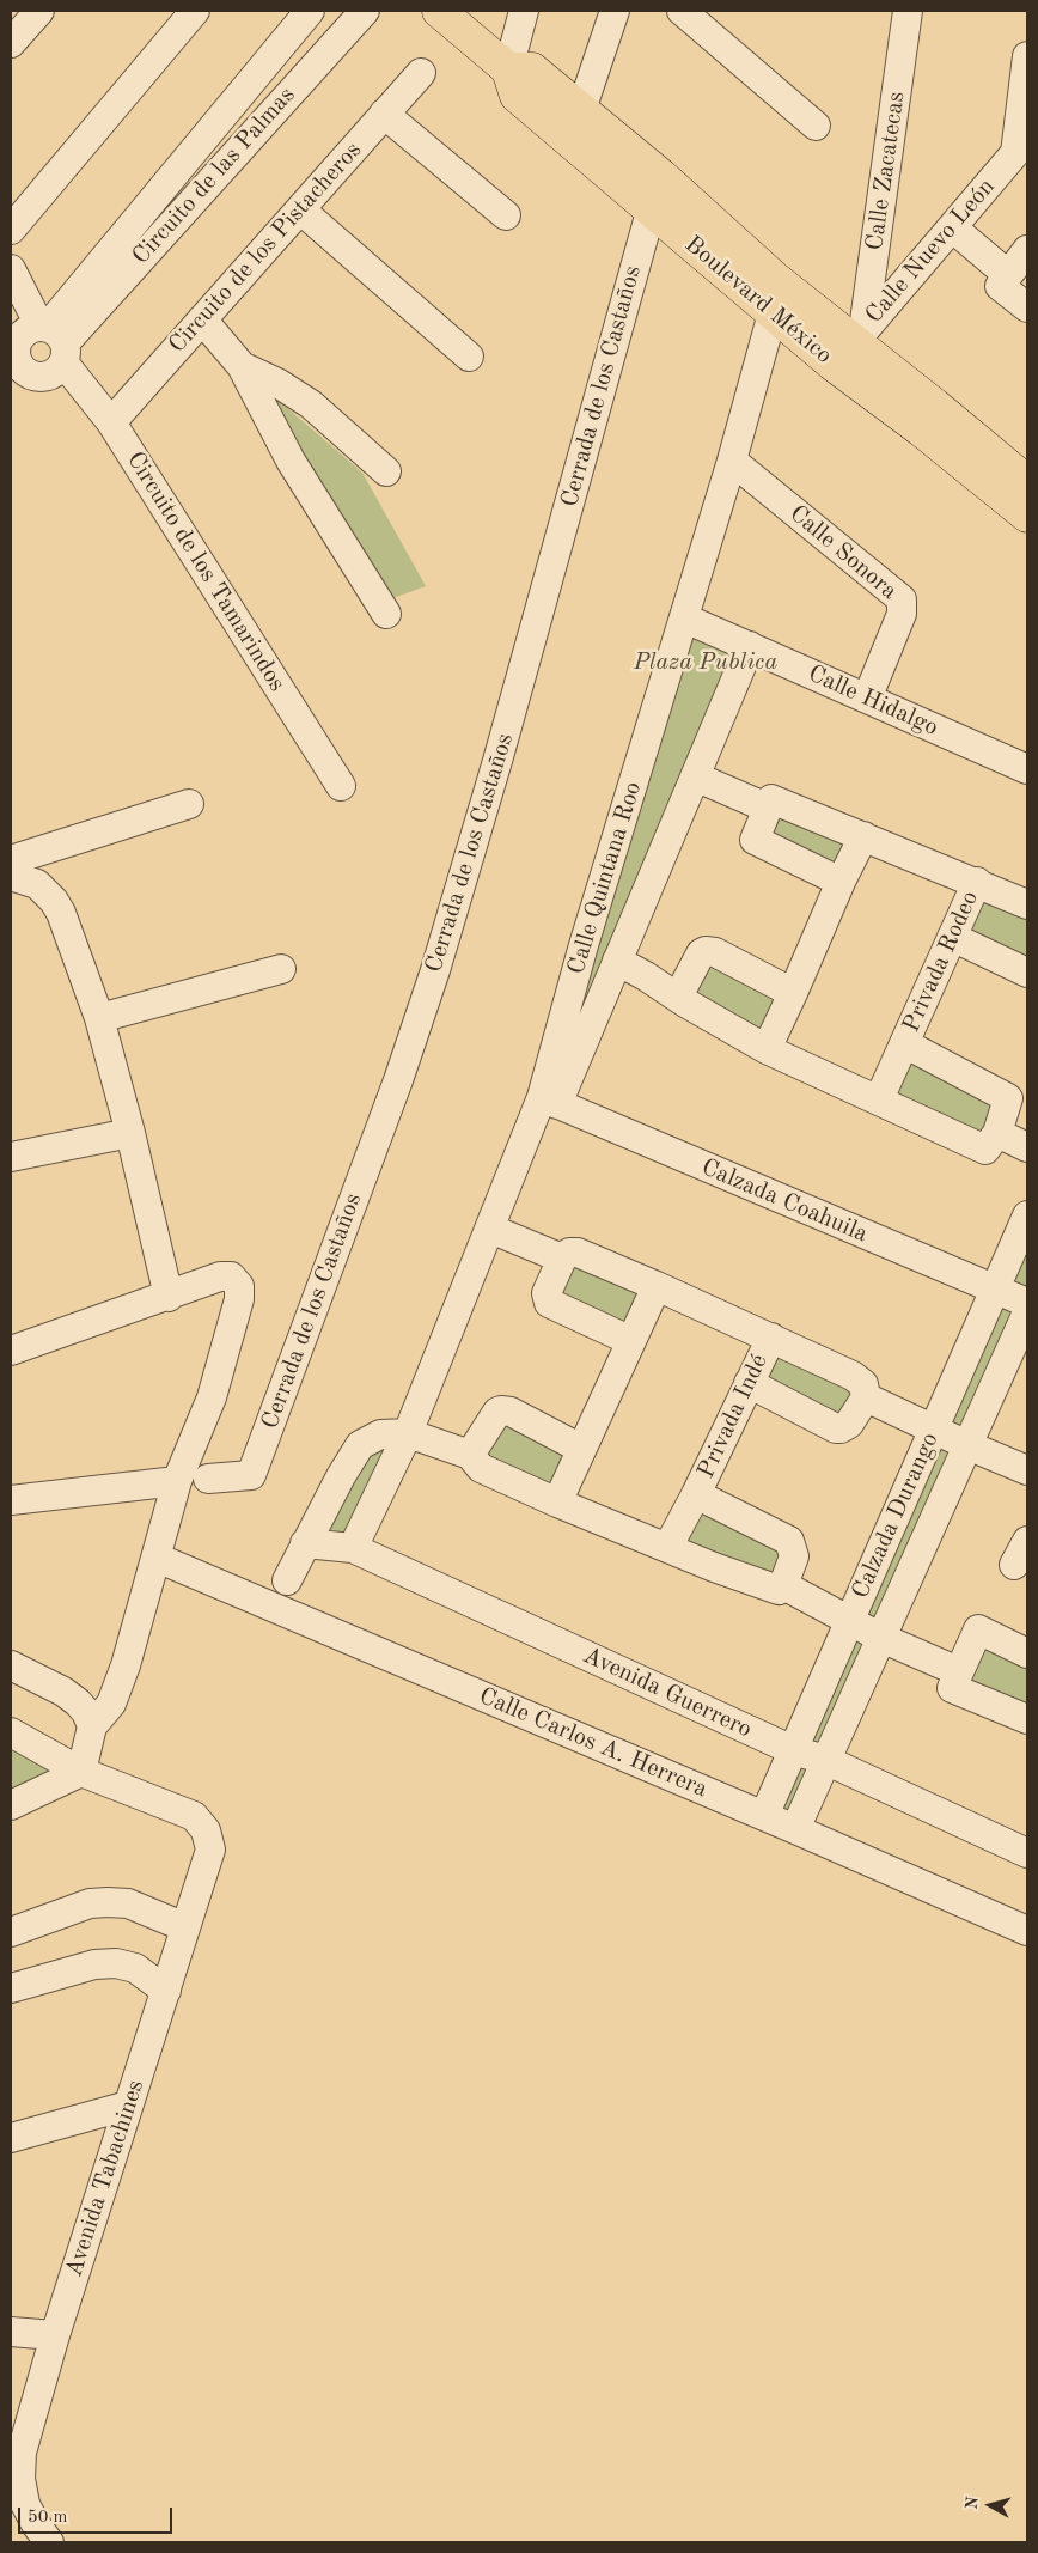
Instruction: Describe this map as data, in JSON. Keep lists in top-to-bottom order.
{
  "streets": {
    "main road": ["Boulevard México"],
    "street": [
      "Calle Zacatecas",
      "Circuito de las Palmas",
      "Circuito de los Pistacheros",
      "Calle Nuevo León",
      "Cerrada de los Castaños",
      "Calle Sonora",
      "Circuito de los Tamarindos",
      "Calle Hidalgo",
      "Calle Quintana Roo",
      "Privada Rodeo",
      "Calzada Coahuila",
      "Privada Indé",
      "Calzada Durango",
      "Avenida Guerrero",
      "Calle Carlos A. Herrera",
      "Avenida Tabachines"
    ]
  },
  "crossings": [
    ["Calle Zacatecas", "Calle Nuevo León"],
    ["Calle Zacatecas", "Boulevard México"],
    ["Circuito de las Palmas", "Circuito de los Tamarindos"],
    ["Circuito de los Pistacheros", "Circuito de los Tamarindos"],
    ["Calle Nuevo León", "Boulevard México"],
    ["Boulevard México", "Cerrada de los Castaños"],
    ["Boulevard México", "Calle Quintana Roo"],
    ["Calle Sonora", "Calle Hidalgo"],
    ["Calle Sonora", "Calle Quintana Roo"],
    ["Calle Hidalgo", "Calle Quintana Roo"],
    ["Calle Quintana Roo", "Calzada Coahuila"],
    ["Calle Quintana Roo", "Avenida Guerrero"],
    ["Calzada Coahuila", "Calzada Durango"],
    ["Calzada Durango", "Avenida Guerrero"],
    ["Calzada Durango", "Calle Carlos A. Herrera"]
  ],
  "parks": ["Plaza Publica"],
  "scale_bar": "50 m",
  "north": "left"
}
